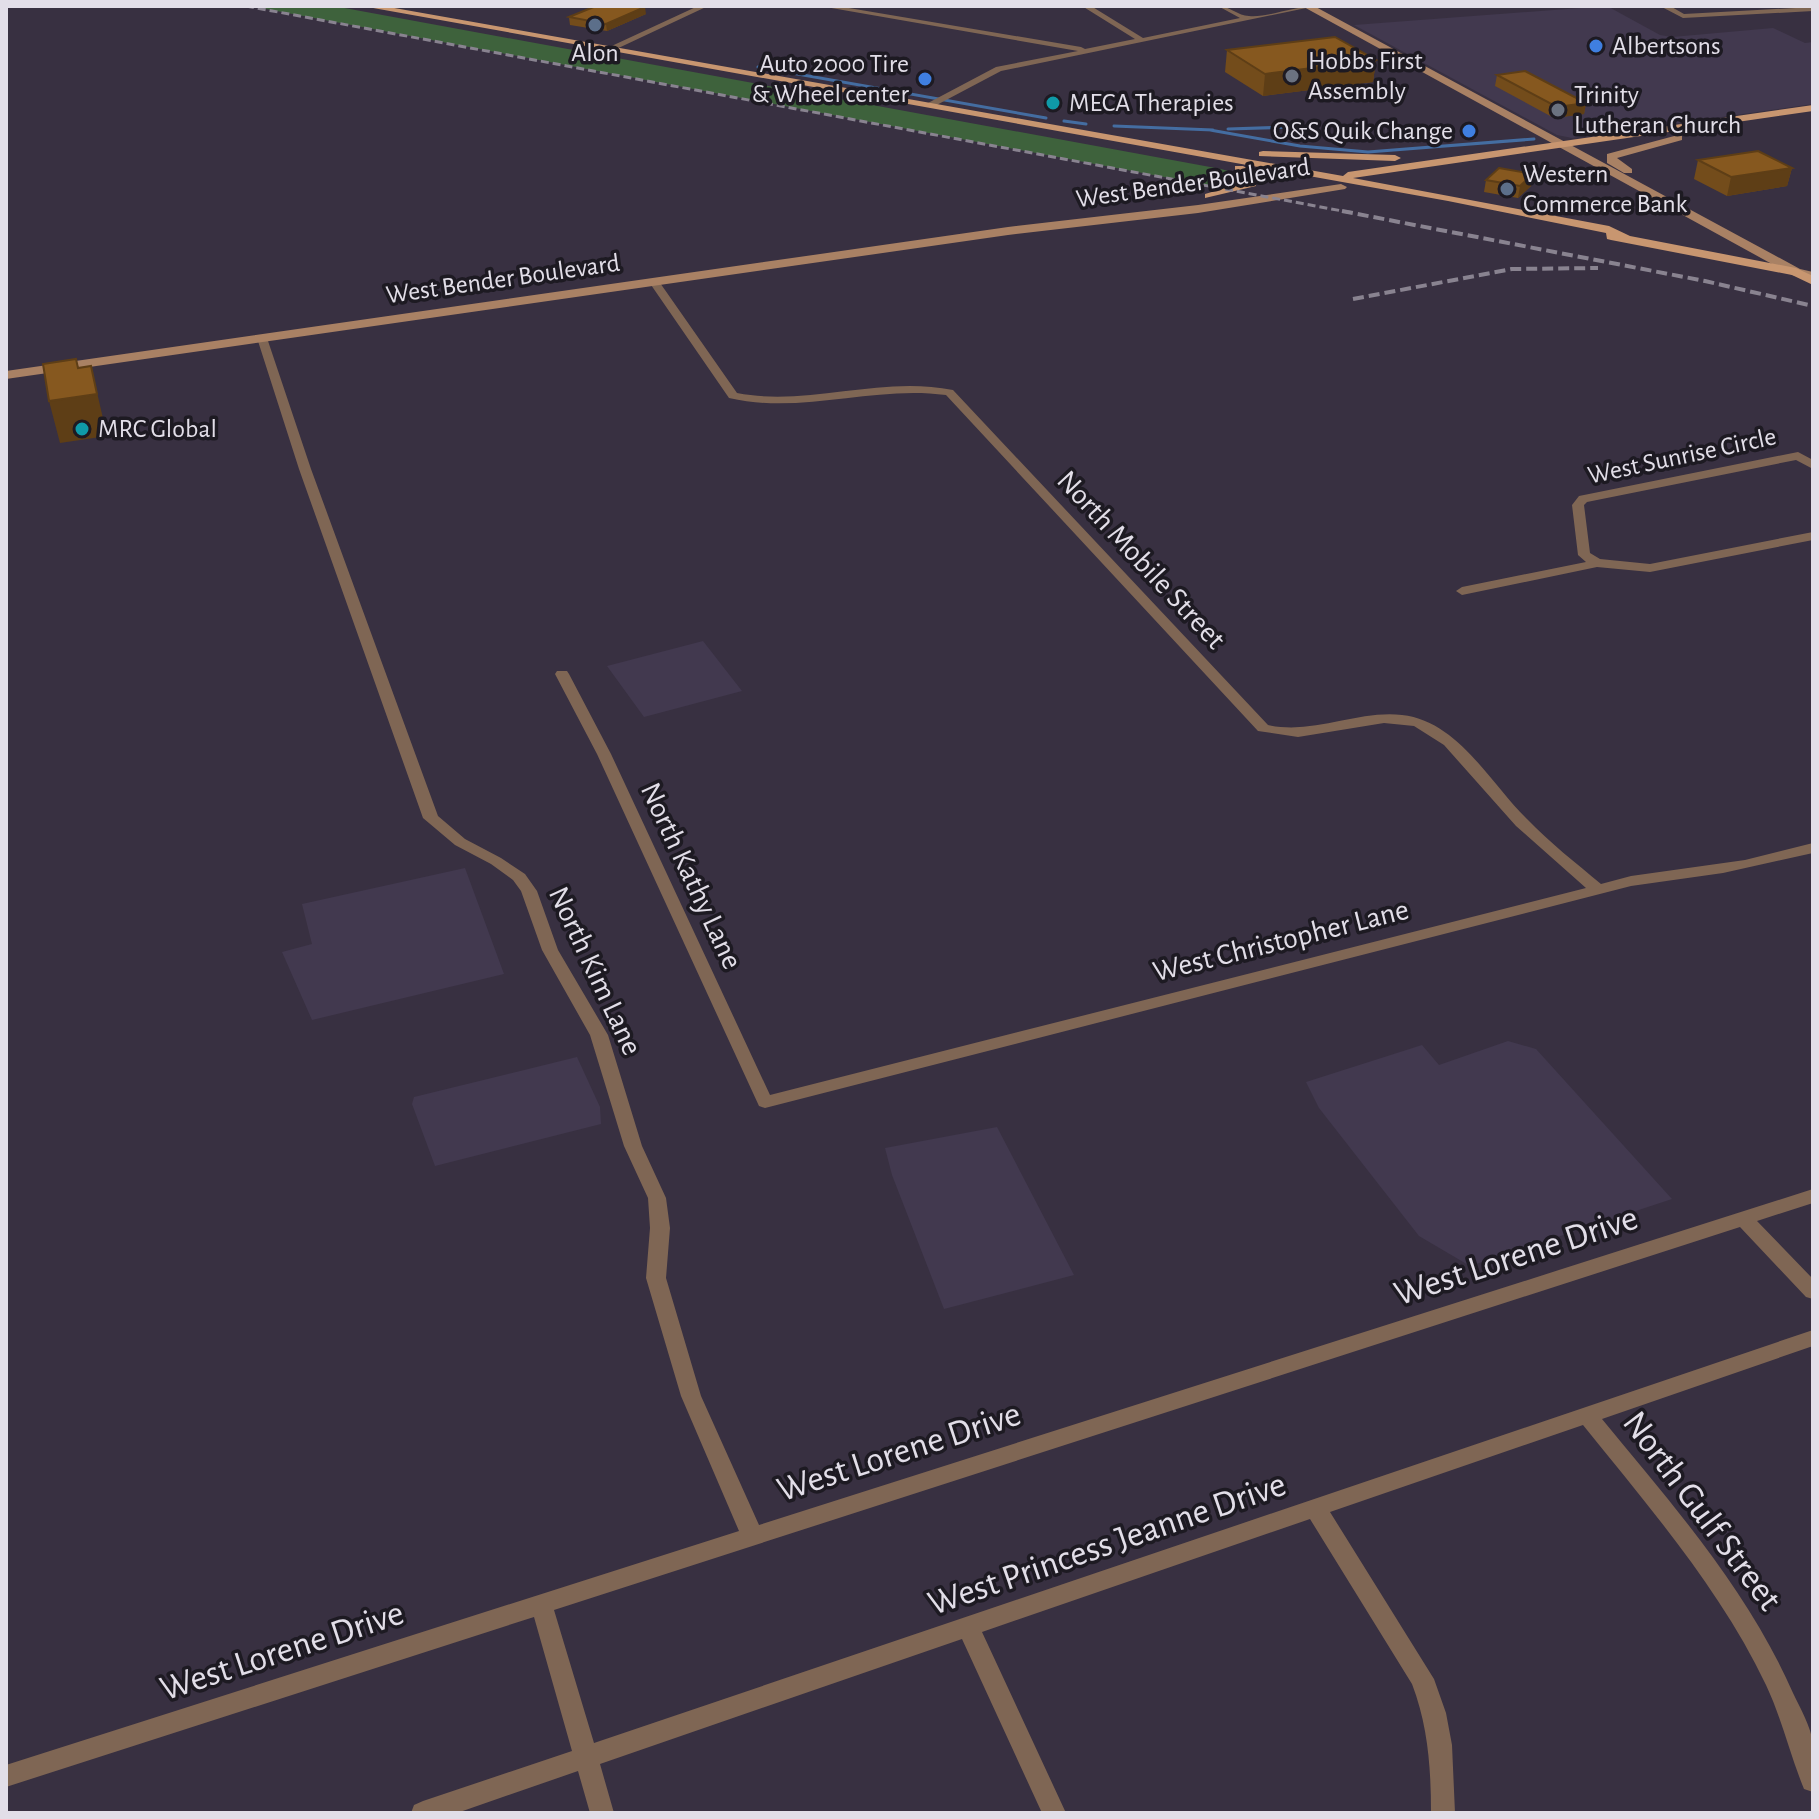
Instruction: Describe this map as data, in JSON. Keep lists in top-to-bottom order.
{
  "streets": {
    "main road": ["West Bender Boulevard"],
    "street": [
      "West Sunrise Circle",
      "North Mobile Street",
      "North Kathy Lane",
      "West Christopher Lane",
      "North Kim Lane",
      "West Lorene Drive",
      "North Gulf Street",
      "West Princess Jeanne Drive"
    ]
  },
  "crossings": [
    ["West Bender Boulevard", "North Mobile Street"],
    ["West Bender Boulevard", "North Kim Lane"],
    ["North Mobile Street", "West Christopher Lane"],
    ["North Kathy Lane", "West Christopher Lane"],
    ["North Kim Lane", "West Lorene Drive"],
    ["North Gulf Street", "West Princess Jeanne Drive"]
  ],
  "places": [
    "Alon",
    "Albertsons",
    "Hobbs First Assembly",
    "Auto 2000 Tire & Wheel center",
    "MECA Therapies",
    "Trinity Lutheran Church",
    "O&S Quik Change",
    "Western Commerce Bank",
    "MRC Global"
  ]
}
